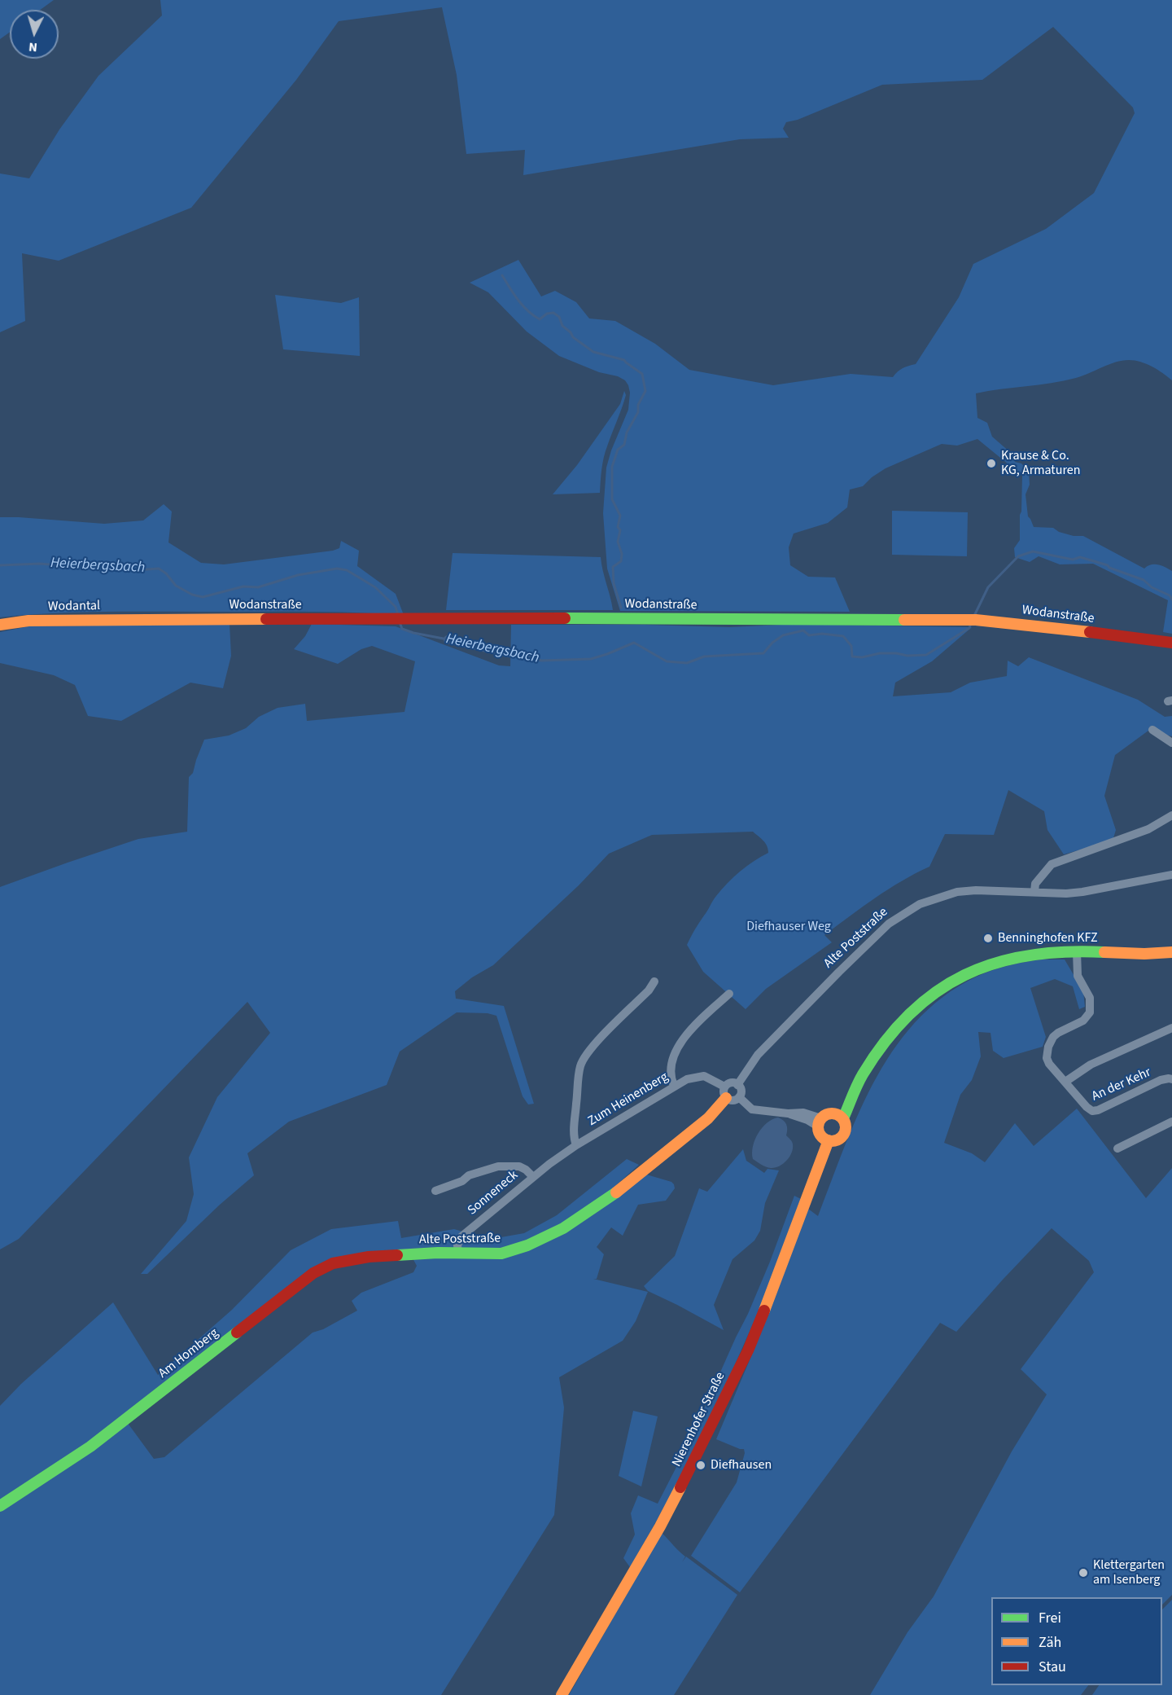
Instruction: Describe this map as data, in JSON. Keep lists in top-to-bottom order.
{
  "streets": {
    "main road": [
      "Wodanstraße",
      "Wodantal",
      "Alte Poststraße",
      "Am Homberg",
      "Nierenhofer Straße"
    ],
    "street": ["An der Kehr", "Zum Heinenberg", "Sonneneck"]
  },
  "crossings": [
    ["Wodanstraße", "Wodantal"],
    ["Alte Poststraße", "Zum Heinenberg"],
    ["Alte Poststraße", "Sonneneck"],
    ["Alte Poststraße", "Am Homberg"],
    ["Zum Heinenberg", "Sonneneck"]
  ],
  "water": ["Heierbergsbach"],
  "parks": ["Diefhauser Weg"],
  "places": [
    "Krause & Co. KG, Armaturen",
    "Benninghofen KFZ",
    "Diefhausen",
    "Klettergarten am Isenberg"
  ],
  "legend": ["Frei", "Zäh", "Stau"],
  "north": "bottom"
}
